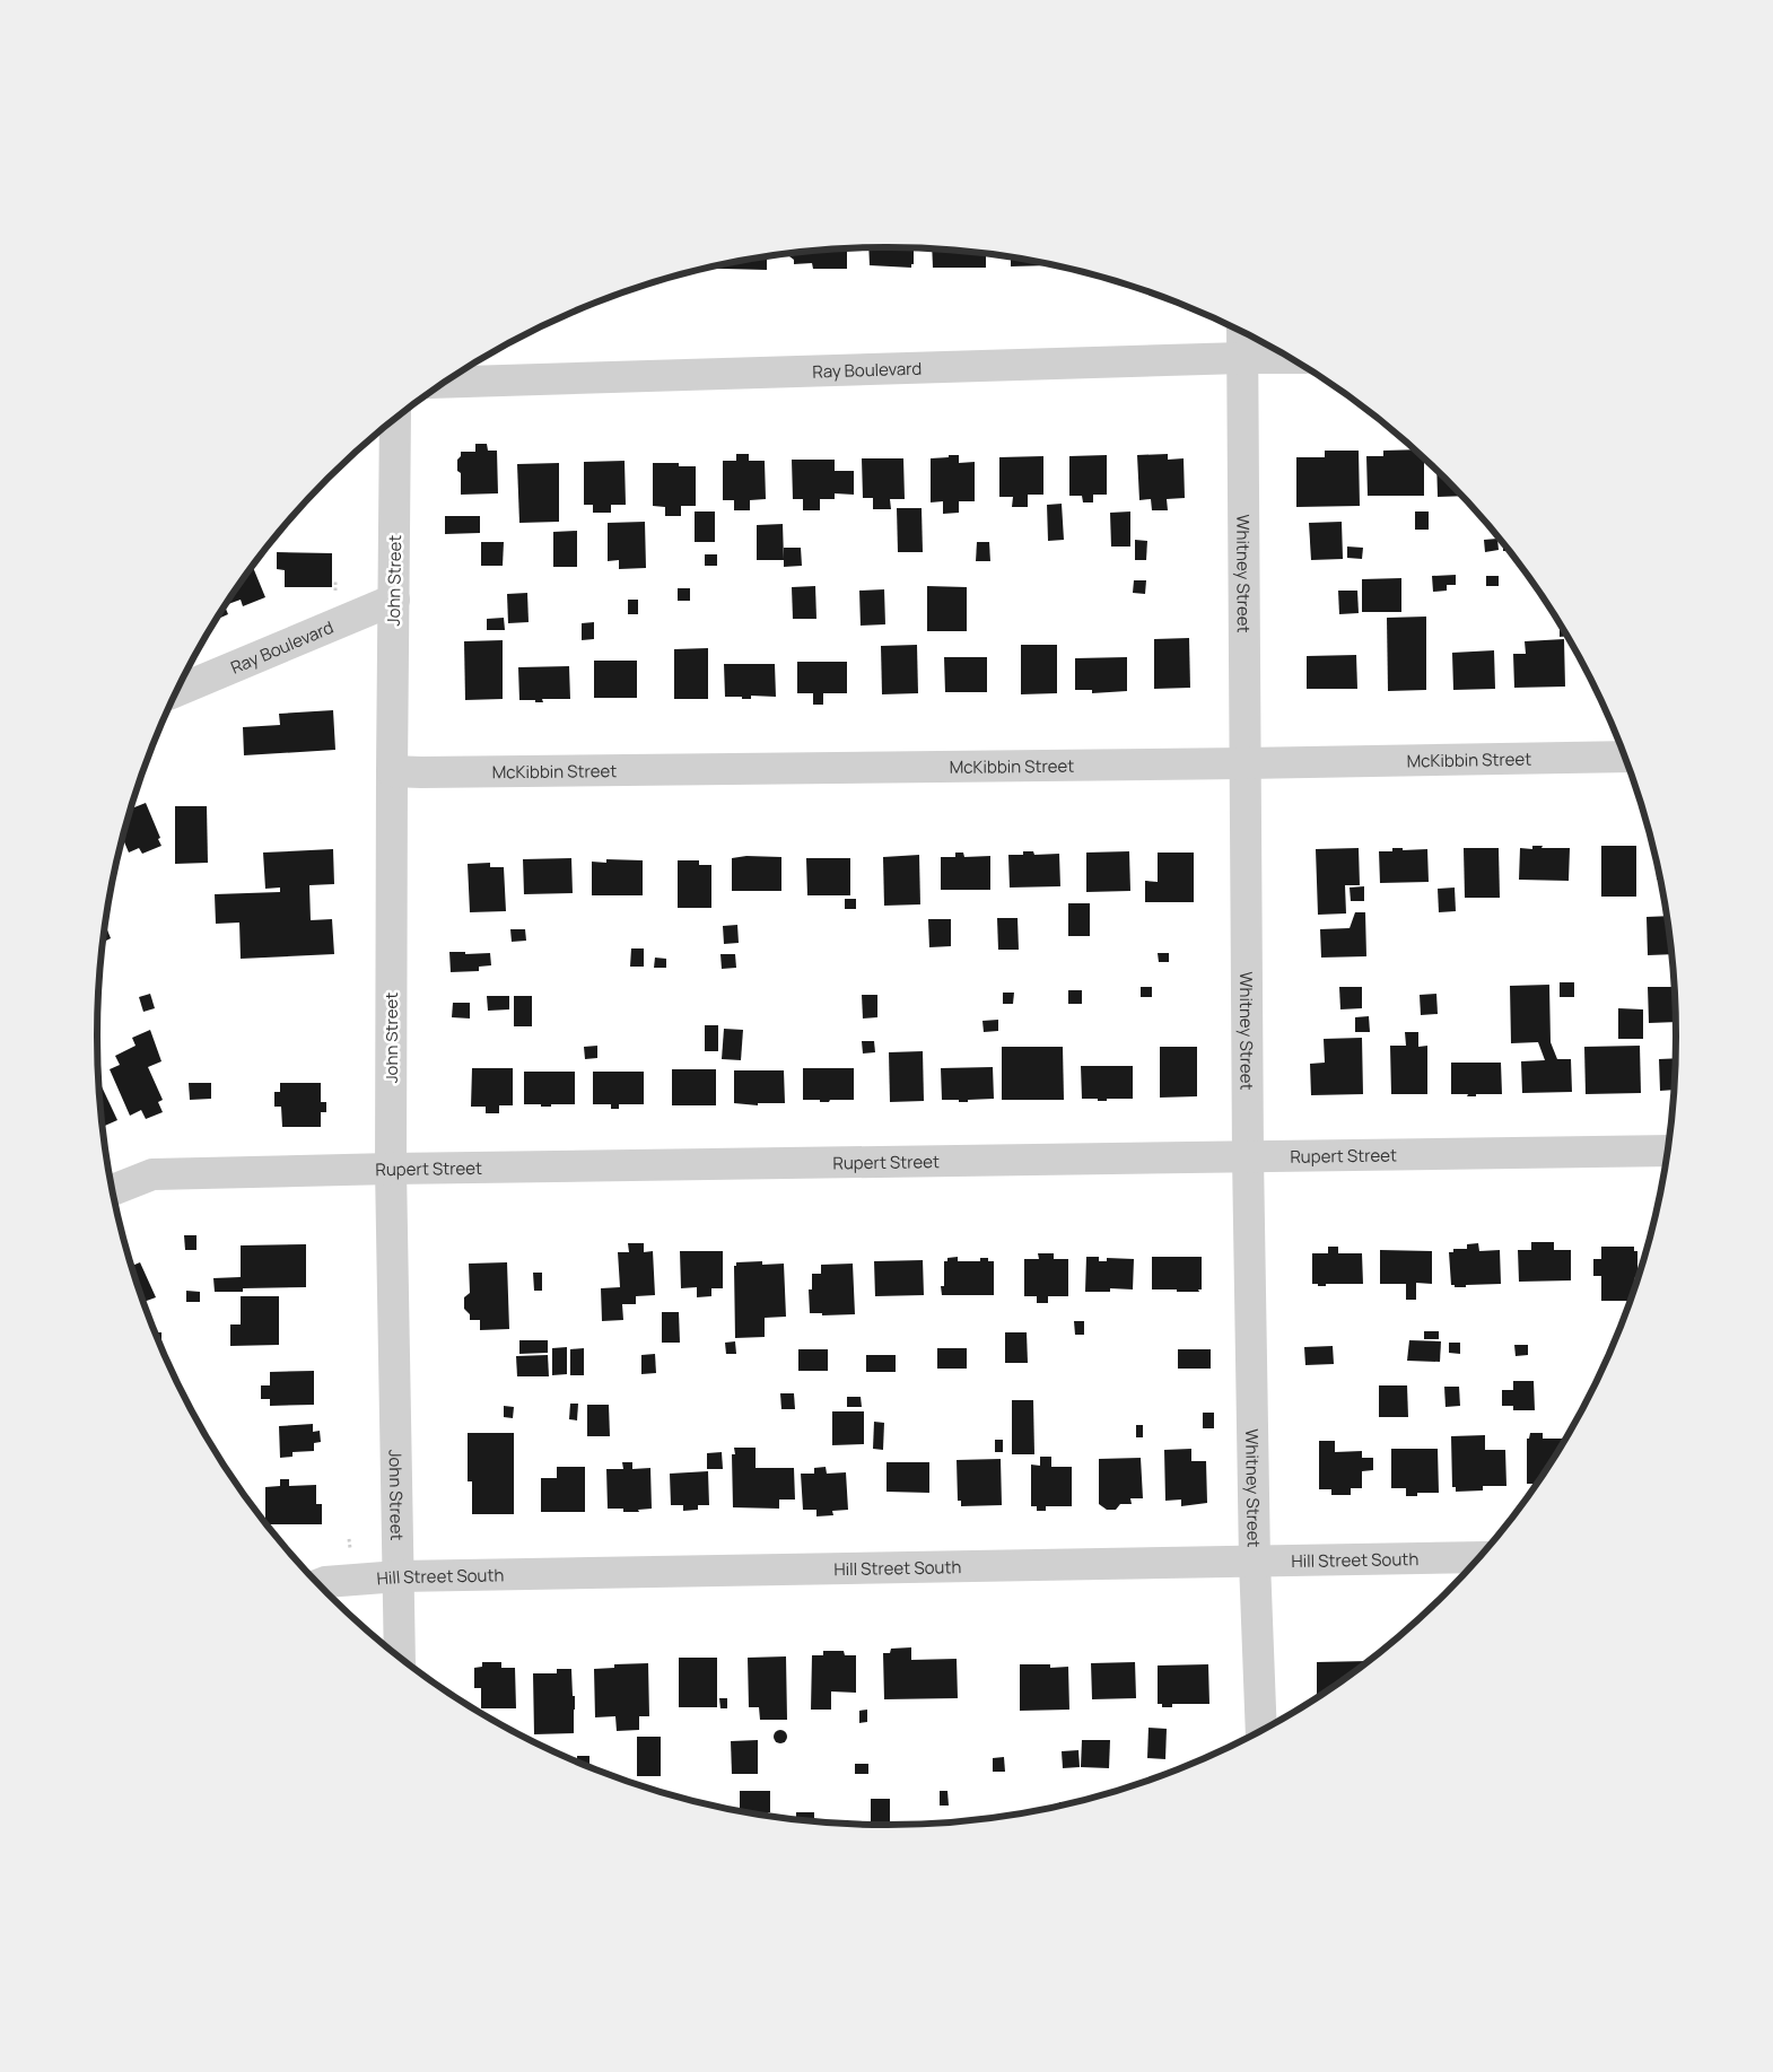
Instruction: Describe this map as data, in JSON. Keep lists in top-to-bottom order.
{
  "streets": {
    "street": [
      "Ray Boulevard",
      "Whitney Street",
      "John Street",
      "McKibbin Street",
      "Rupert Street",
      "Hill Street South"
    ]
  },
  "crossings": [
    ["Ray Boulevard", "Whitney Street"],
    ["Ray Boulevard", "John Street"],
    ["Whitney Street", "McKibbin Street"],
    ["Whitney Street", "Rupert Street"],
    ["Whitney Street", "Hill Street South"],
    ["John Street", "McKibbin Street"],
    ["John Street", "Rupert Street"],
    ["John Street", "Hill Street South"]
  ]
}
